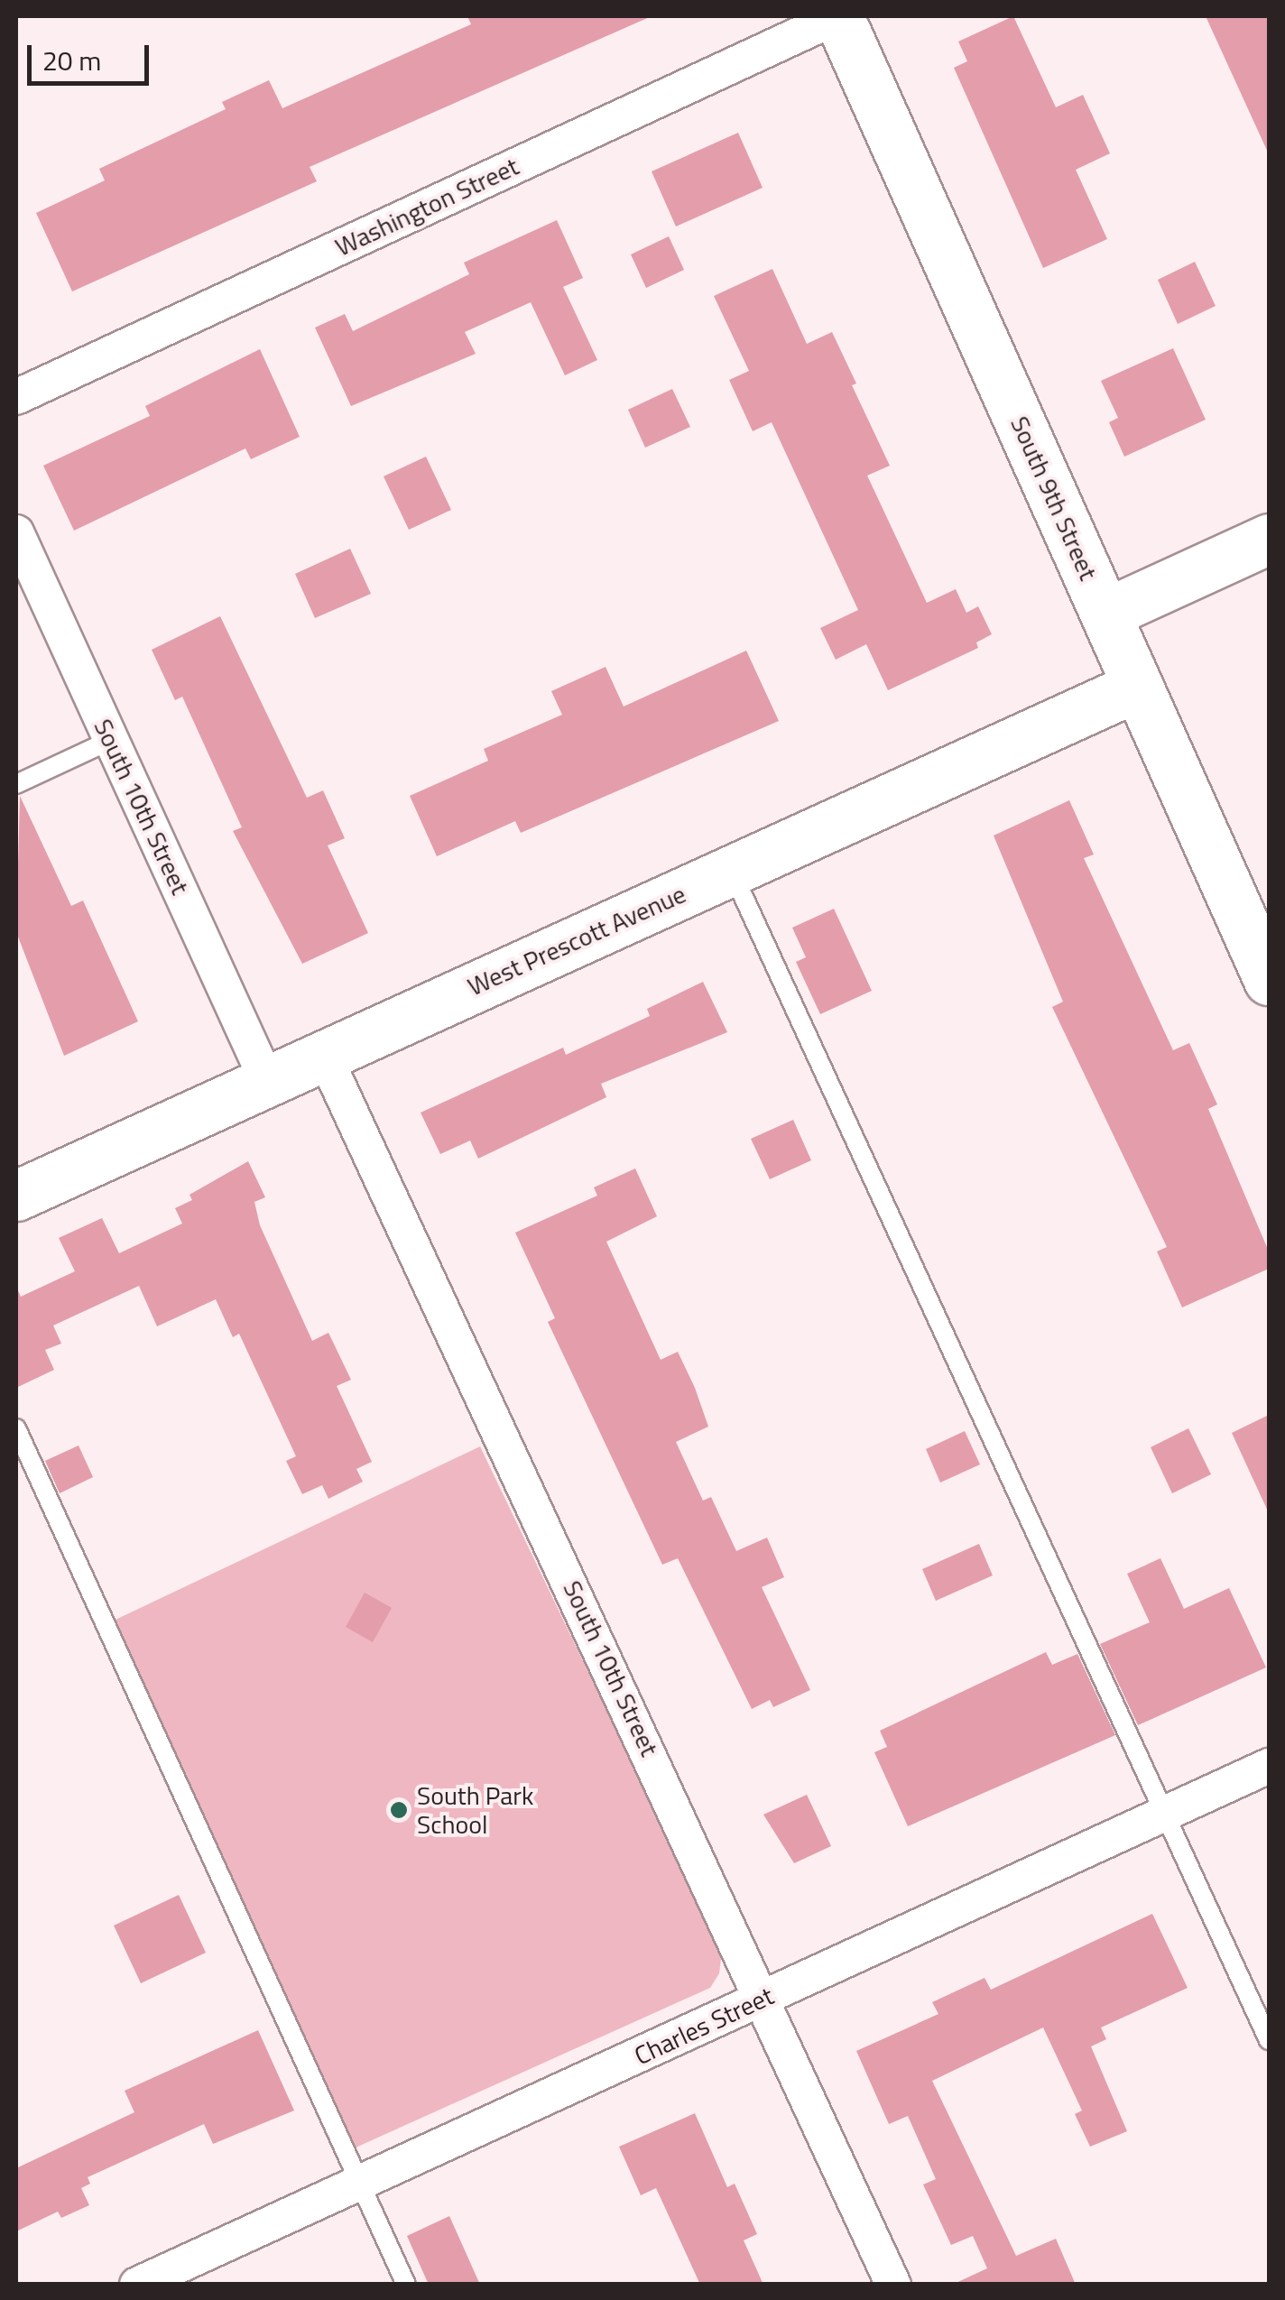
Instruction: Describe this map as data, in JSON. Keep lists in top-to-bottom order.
{
  "streets": {
    "street": [
      "Washington Street",
      "South 9th Street",
      "South 10th Street",
      "West Prescott Avenue",
      "Charles Street"
    ]
  },
  "crossings": [
    ["Washington Street", "South 9th Street"],
    ["South 9th Street", "West Prescott Avenue"],
    ["South 10th Street", "West Prescott Avenue"],
    ["South 10th Street", "Charles Street"]
  ],
  "places": ["South Park School"],
  "scale_bar": "20 m"
}
